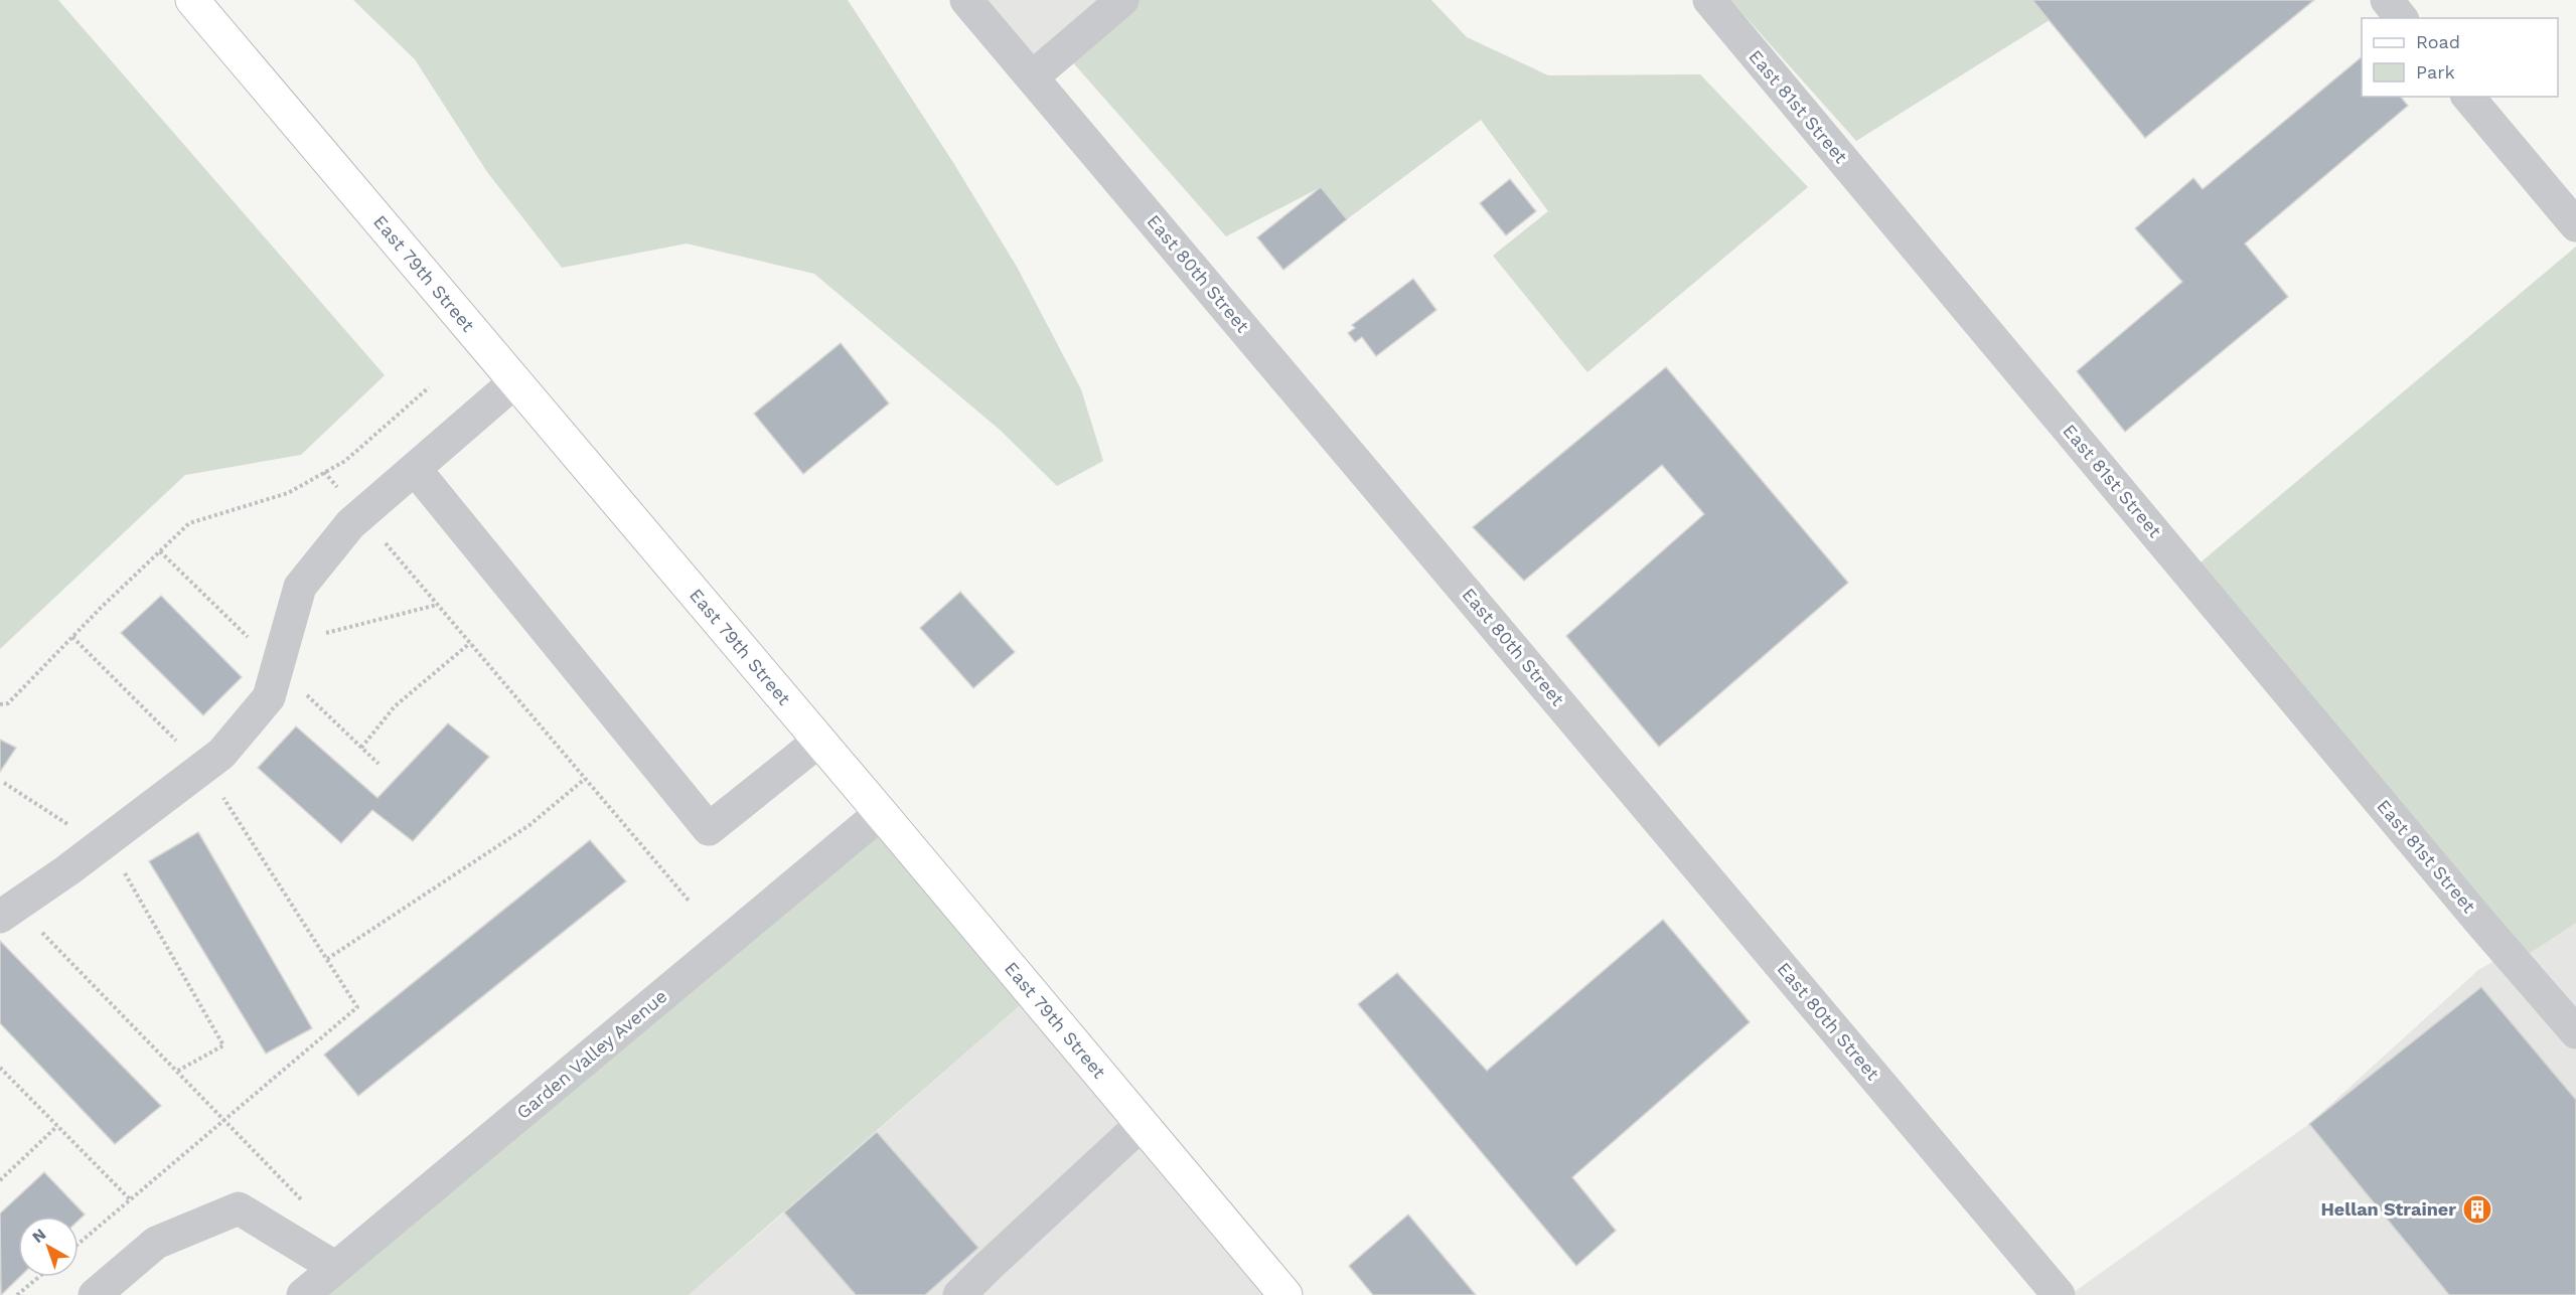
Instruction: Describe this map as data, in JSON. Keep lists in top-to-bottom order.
{
  "streets": {
    "main road": ["East 79th Street"],
    "street": ["East 81st Street", "East 80th Street", "Garden Valley Avenue"]
  },
  "crossings": [
    ["East 79th Street", "Garden Valley Avenue"]
  ],
  "places": {
    "building": ["Hellan Strainer"]
  },
  "legend": ["Road", "Park"],
  "north": "top left"
}
